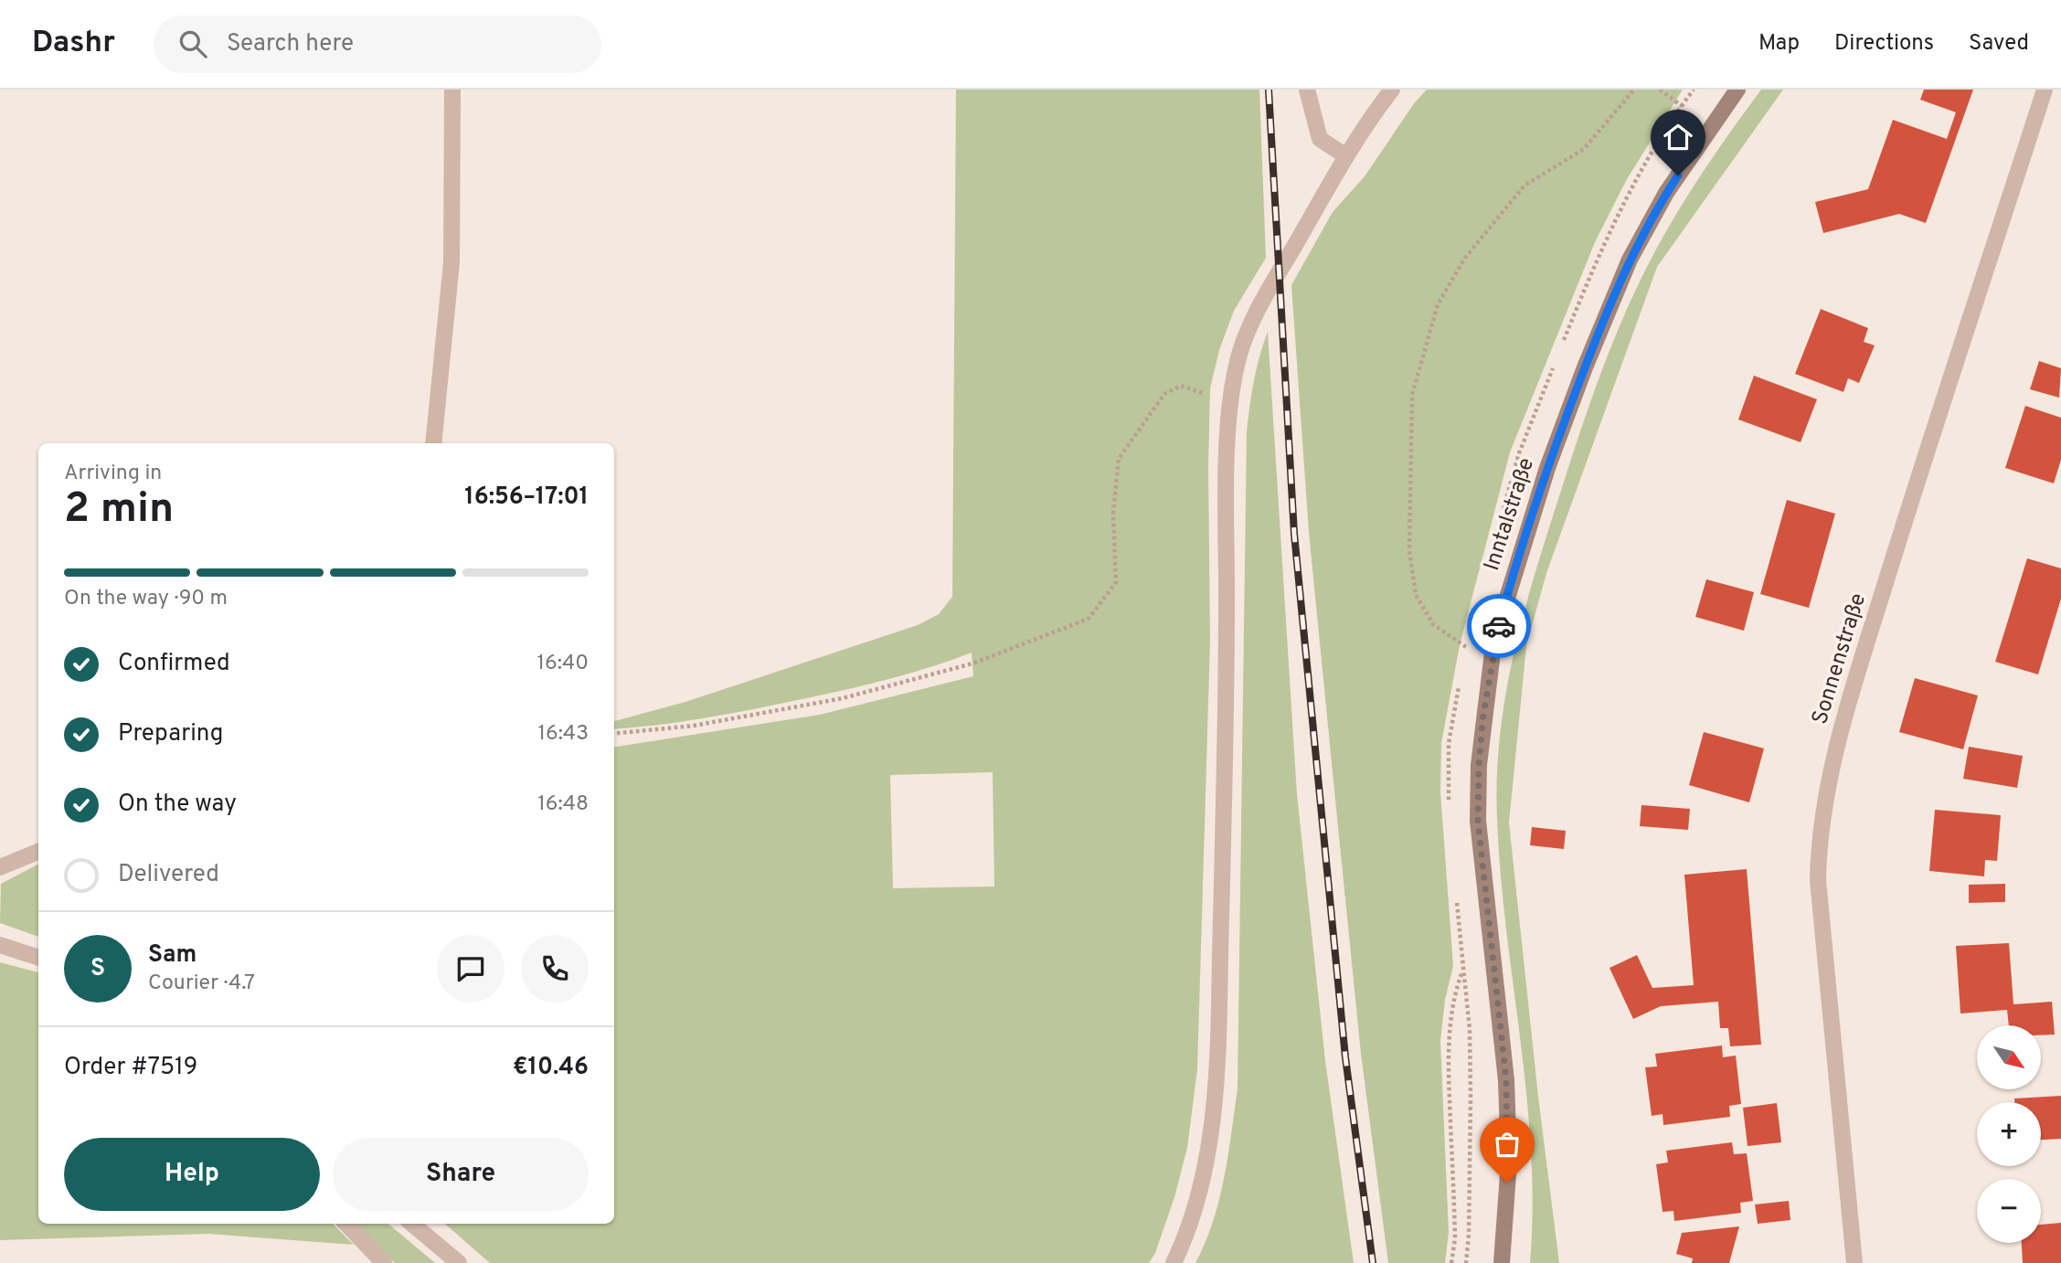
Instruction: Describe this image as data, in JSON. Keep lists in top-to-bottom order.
{
  "streets": {
    "main road": ["Inntalstraße"],
    "street": ["Sonnenstraße"]
  },
  "north": "bottom right",
  "page": {
    "header": "Dashr",
    "search": "Search here",
    "nav": ["Map", "Directions", "Saved"],
    "heading": ["2 min", "Arriving in", "16:56–17:01"],
    "panel": [
      "Sam",
      "Courier · 4.7",
      "Order #7519",
      "€10.46"
    ],
    "bar": "On the way · 90 m",
    "list": [
      ["Confirmed", "16:40"],
      ["Preparing", "16:43"],
      ["On the way", "16:48"],
      "Delivered"
    ],
    "round": "S",
    "map_buttons": ["+", "−"],
    "buttons": ["Help", "Share"]
  }
}
